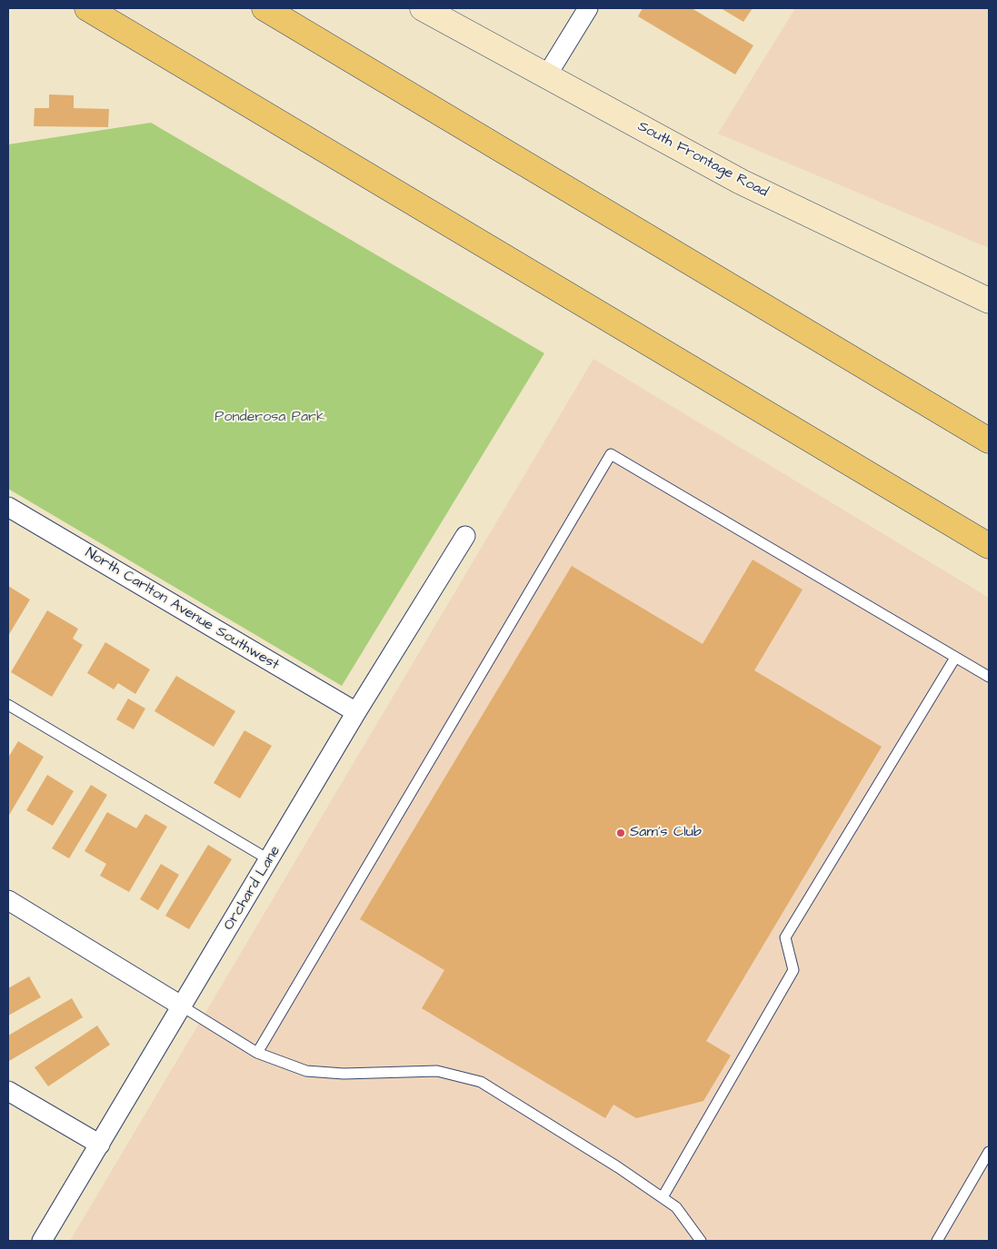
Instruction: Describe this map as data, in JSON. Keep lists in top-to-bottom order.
{
  "streets": {
    "main road": ["South Frontage Road"],
    "street": ["North Carlton Avenue Southwest", "Orchard Lane"]
  },
  "crossings": [
    ["North Carlton Avenue Southwest", "Orchard Lane"]
  ],
  "parks": ["Ponderosa Park"],
  "places": ["Sam's Club"]
}
